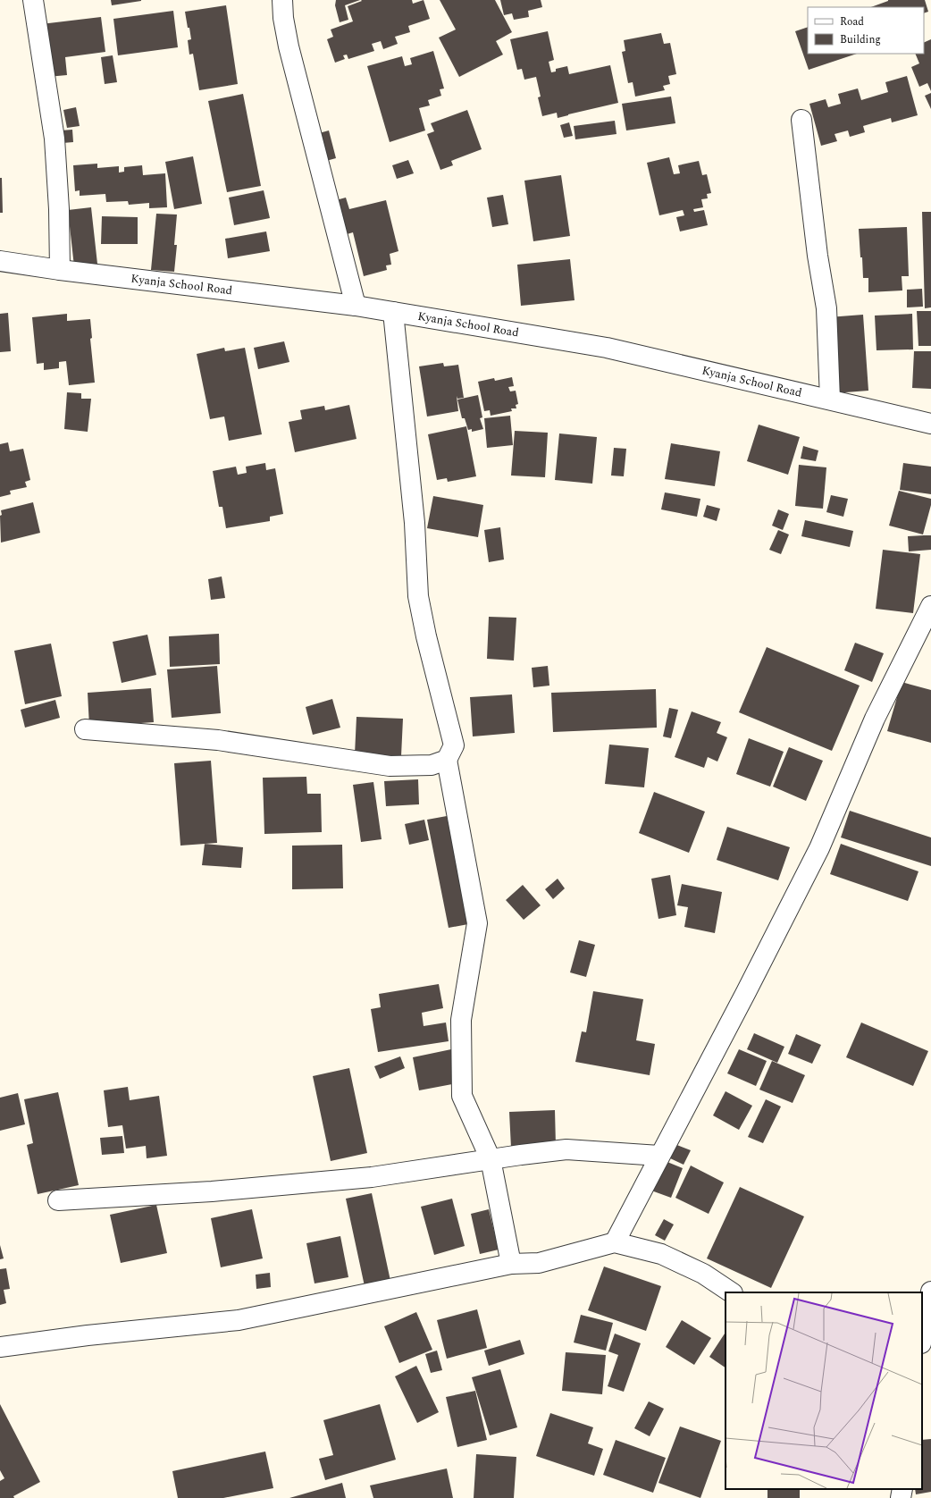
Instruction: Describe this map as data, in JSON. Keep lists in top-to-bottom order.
{
  "streets": {
    "street": ["Kyanja School Road"]
  },
  "legend": ["Road", "Building"]
}
